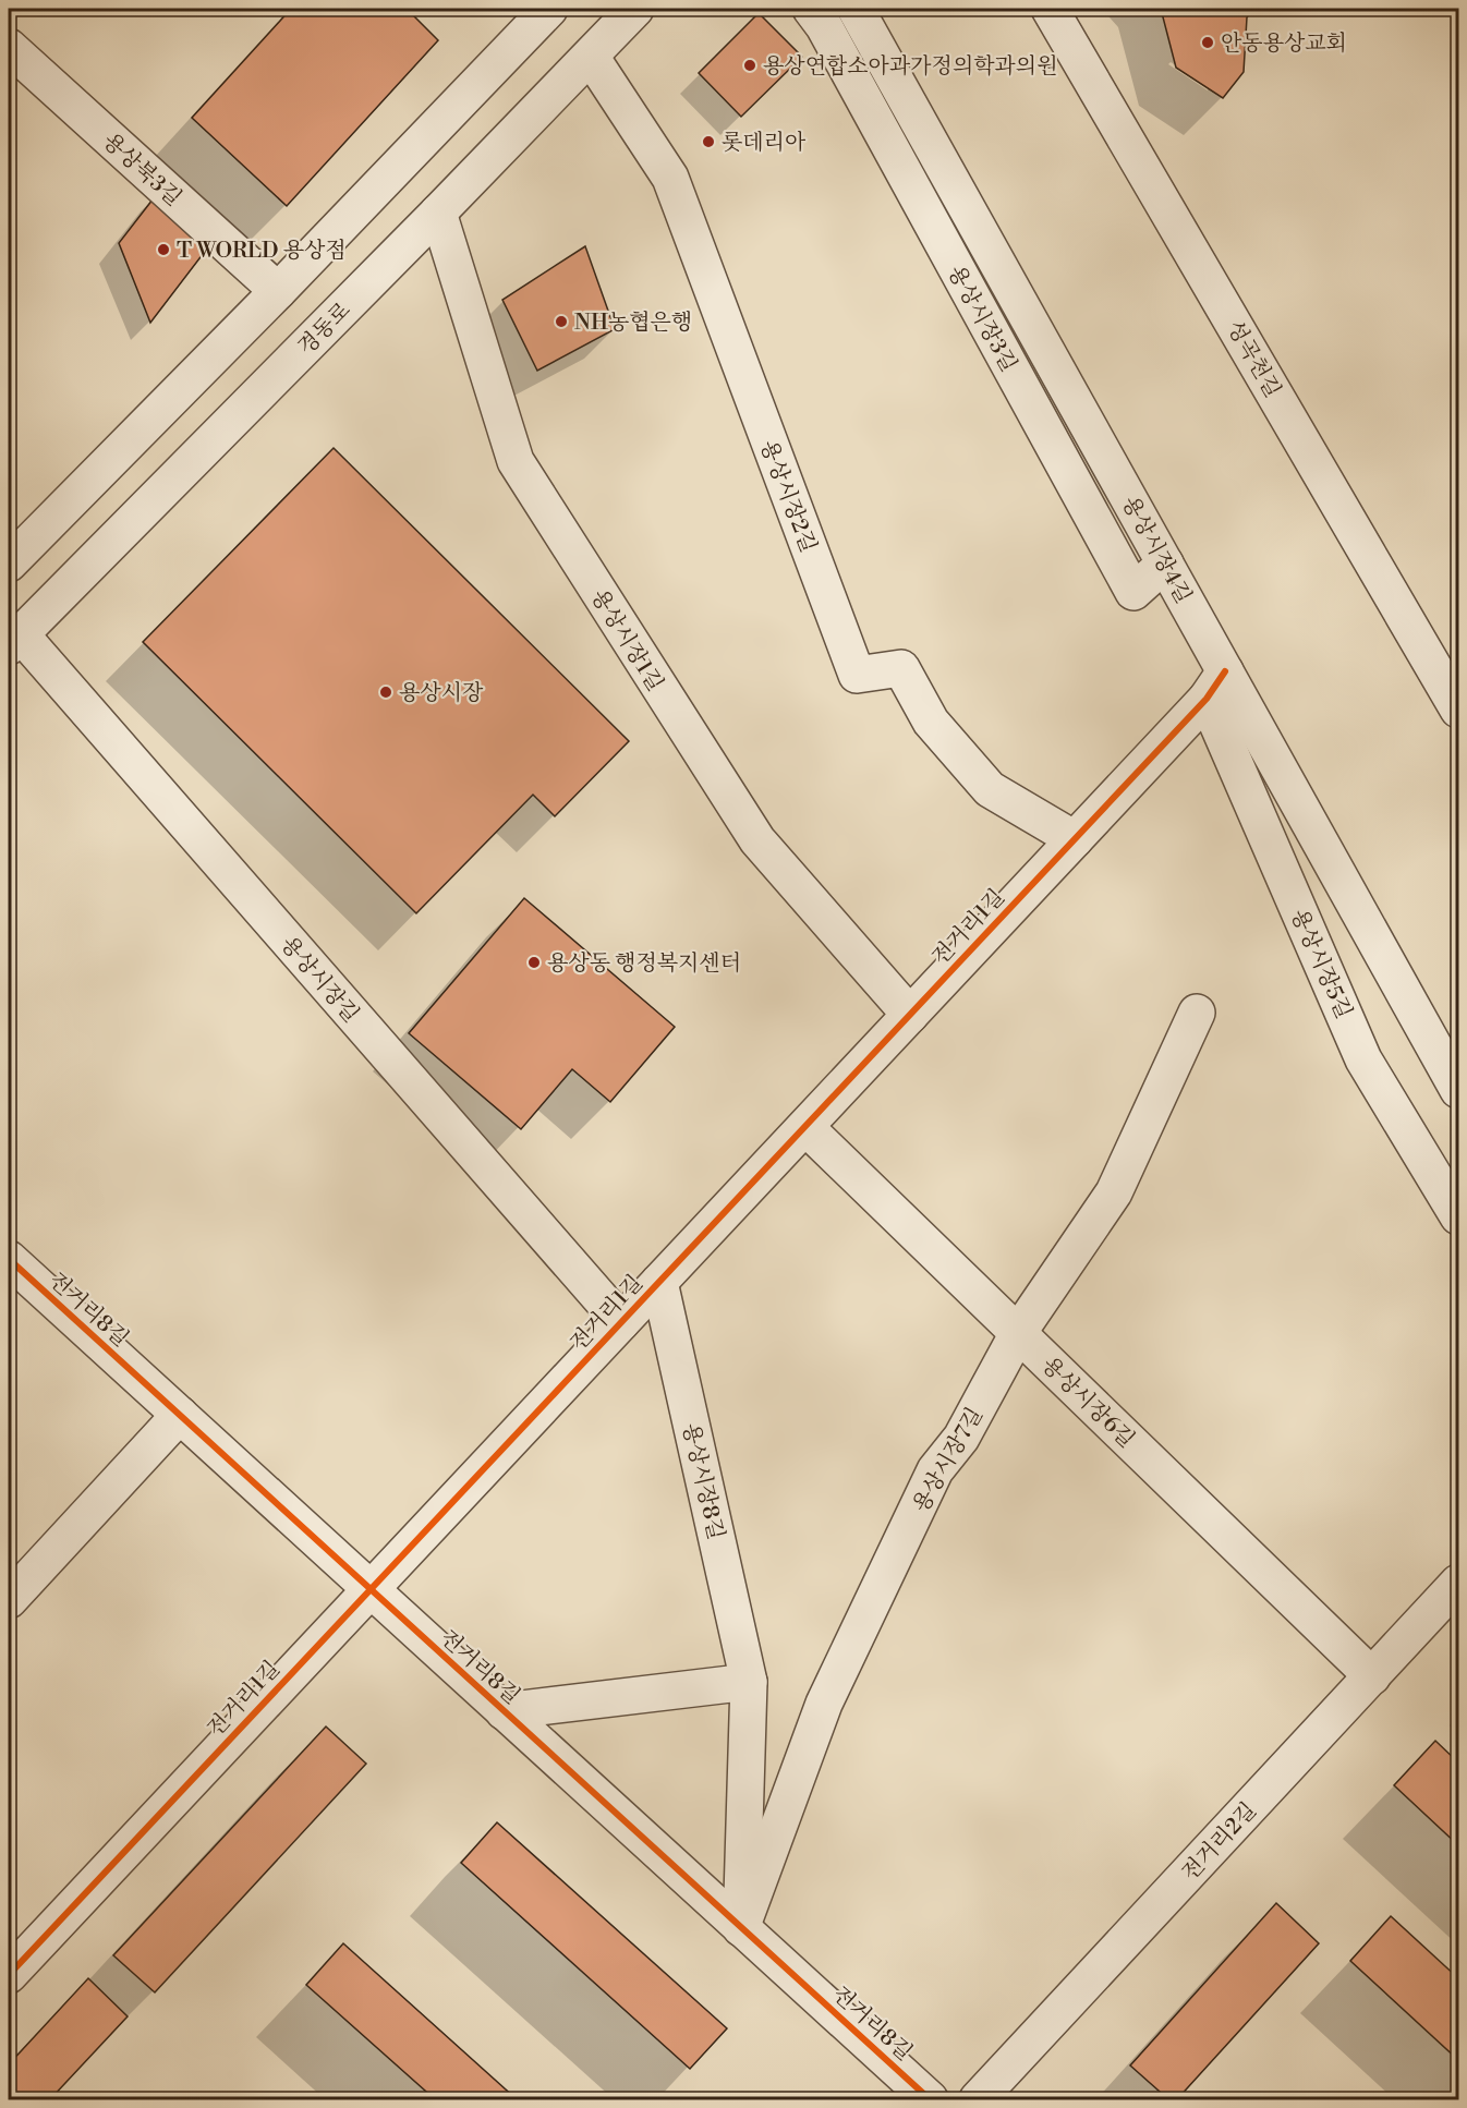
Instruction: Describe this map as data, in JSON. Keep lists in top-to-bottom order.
{
  "streets": {
    "street": [
      "용상북3길",
      "용상시장3길",
      "경동로",
      "성곡천길",
      "용상시장2길",
      "용상시장4길",
      "용상시장1길",
      "전거리1길",
      "용상시장5길",
      "용상시장길",
      "전거리8길",
      "용상시장6길",
      "용상시장7길",
      "용상시장8길",
      "전거리2길"
    ]
  },
  "crossings": [
    ["용상시장3길", "용상시장4길"],
    ["경동로", "용상시장2길"],
    ["경동로", "용상시장1길"],
    ["경동로", "용상시장길"],
    ["용상시장2길", "전거리1길"],
    ["용상시장4길", "전거리1길"],
    ["용상시장4길", "용상시장5길"],
    ["용상시장1길", "전거리1길"],
    ["전거리1길", "용상시장5길"],
    ["전거리1길", "용상시장길"],
    ["전거리1길", "전거리8길"],
    ["전거리1길", "용상시장6길"],
    ["전거리1길", "용상시장8길"],
    ["전거리8길", "용상시장7길"],
    ["전거리8길", "용상시장8길"],
    ["용상시장6길", "용상시장7길"],
    ["용상시장6길", "전거리2길"],
    ["용상시장7길", "용상시장8길"]
  ],
  "places": [
    "안동용상교회",
    "용상연합소아과가정의학과의원",
    "롯데리아",
    "T WORLD 용상점",
    "NH농협은행",
    "용상시장",
    "용상동 행정복지센터"
  ]
}
